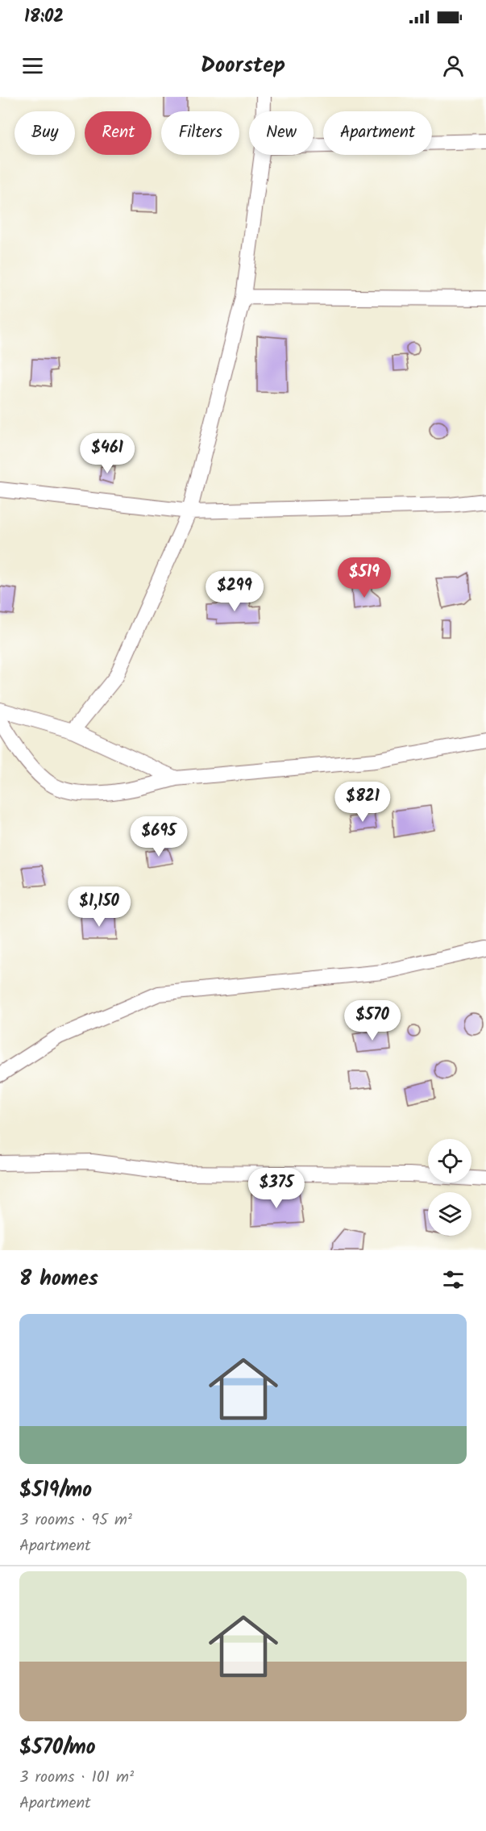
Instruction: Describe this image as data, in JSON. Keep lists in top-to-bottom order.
{
  "page": {
    "status": "18:02",
    "header": "Doorstep",
    "chip": [
      "Buy",
      "Rent",
      "Filters",
      "New",
      "Apartment"
    ],
    "price": [
      "$461",
      "$519",
      "$299",
      "$821",
      "$695",
      "$1,150",
      "$570",
      "$375"
    ],
    "heading": "8 homes",
    "list": [
      {
        "name": "$519/mo",
        "note": "3 rooms · 95 m² · Apartment"
      },
      {
        "name": "$570/mo",
        "note": "3 rooms · 101 m² · Apartment"
      }
    ]
  }
}
